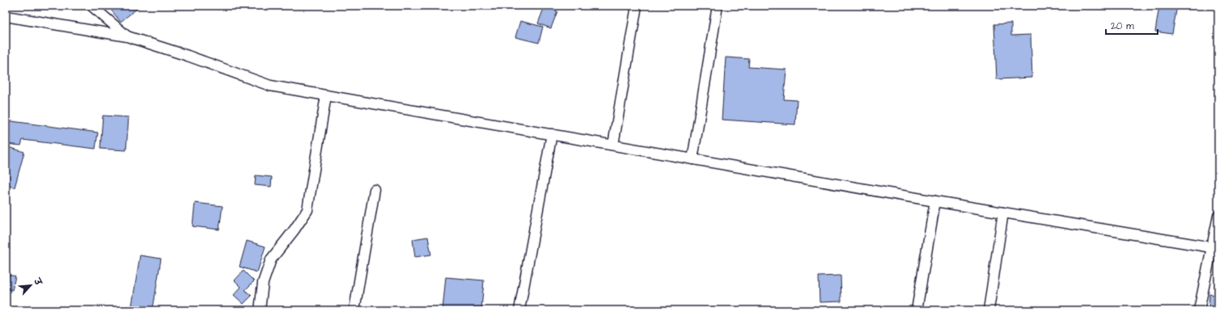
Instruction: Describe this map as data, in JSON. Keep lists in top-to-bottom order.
{
  "scale_bar": "20 m",
  "north": "top right"
}
